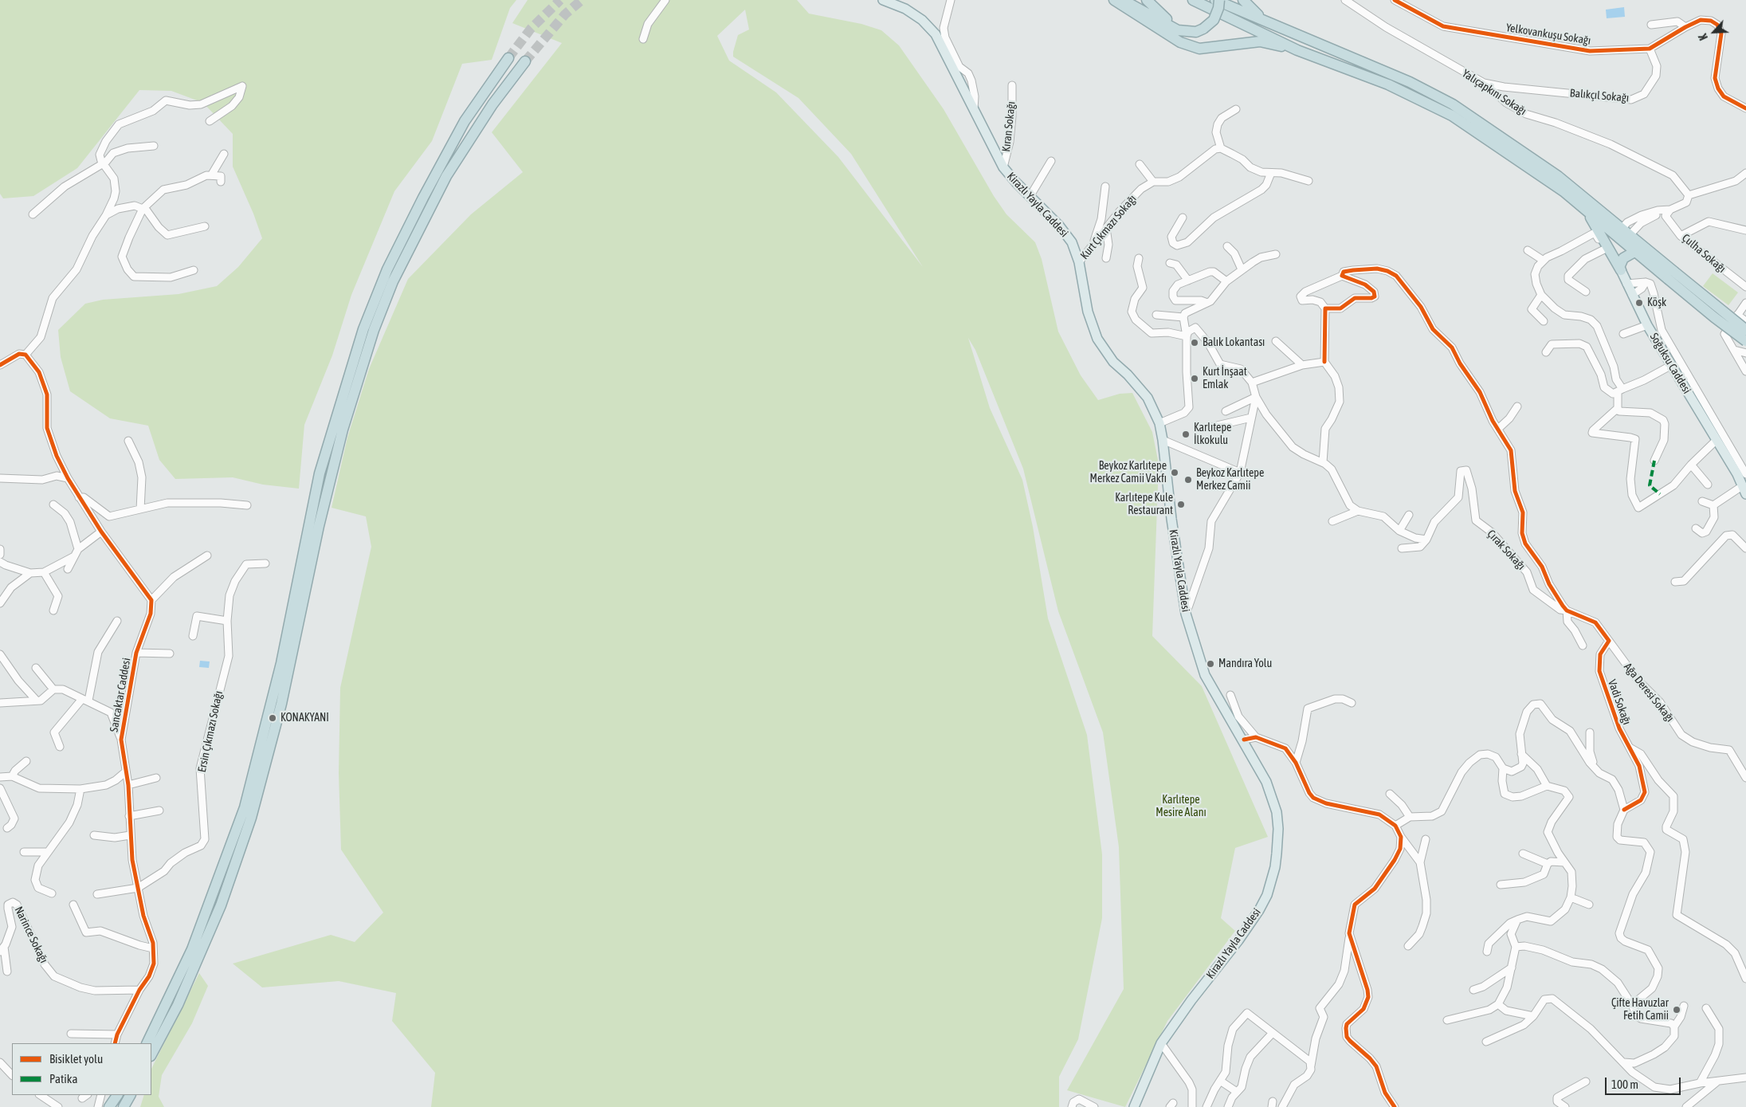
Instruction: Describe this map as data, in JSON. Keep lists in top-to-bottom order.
{
  "streets": {
    "main road": ["Kirazlı Yayla Caddesi", "Soğuksu Caddesi"],
    "street": [
      "Yelkovankuşu Sokağı",
      "Yalıçapkını Sokağı",
      "Balıkçıl Sokağı",
      "Kıran Sokağı",
      "Kurt Çıkmazı Sokağı",
      "Çulha Sokağı",
      "Çırak Sokağı",
      "Ağa Deresi Sokağı",
      "Sancaktar Caddesi",
      "Vadi Sokağı",
      "Ersin Çıkmazı Sokağı",
      "Narince Sokağı"
    ]
  },
  "crossings": [
    ["Yelkovankuşu Sokağı", "Balıkçıl Sokağı"],
    ["Yalıçapkını Sokağı", "Balıkçıl Sokağı"],
    ["Kıran Sokağı", "Kirazlı Yayla Caddesi"],
    ["Kirazlı Yayla Caddesi", "Kurt Çıkmazı Sokağı"],
    ["Ağa Deresi Sokağı", "Vadi Sokağı"],
    ["Sancaktar Caddesi", "Ersin Çıkmazı Sokağı"],
    ["Sancaktar Caddesi", "Narince Sokağı"]
  ],
  "parks": ["Karlıtepe Mesire Alanı"],
  "places": [
    "Köşk",
    "Balık Lokantası",
    "Kurt İnşaat Emlak",
    "Karlıtepe İlkokulu",
    "Beykoz Karlıtepe Merkez Camii Vakfı",
    "Beykoz Karlıtepe Merkez Camii",
    "Karlıtepe Kule Restaurant",
    "Mandıra Yolu",
    "KONAKYANI",
    "Çifte Havuzlar Fetih Camii"
  ],
  "legend": ["Bisiklet yolu", "Patika"],
  "scale_bar": "100 m",
  "north": "bottom left"
}
